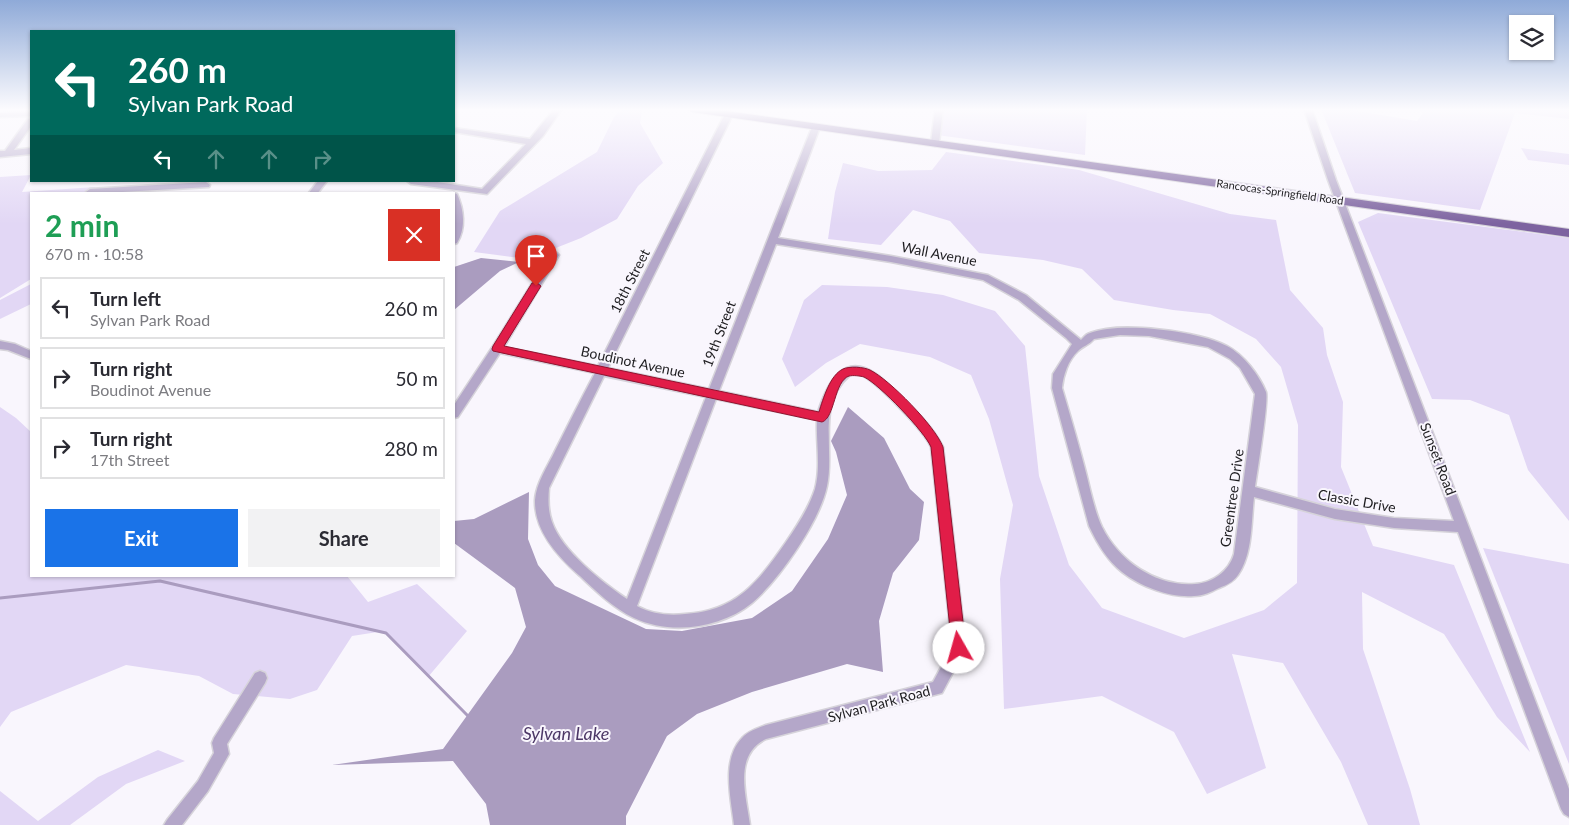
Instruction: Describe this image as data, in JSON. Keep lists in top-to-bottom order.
{
  "streets": {
    "main road": ["Rancocas-Springfield Road"],
    "street": [
      "Wall Avenue",
      "18th Street",
      "19th Street",
      "Boudinot Avenue",
      "Sunset Road",
      "Greentree Drive",
      "Classic Drive",
      "Sylvan Park Road"
    ]
  },
  "crossings": [
    ["Rancocas-Springfield Road", "Sunset Road"],
    ["Wall Avenue", "19th Street"],
    ["Wall Avenue", "Greentree Drive"],
    ["18th Street", "Boudinot Avenue"],
    ["18th Street", "Sylvan Park Road"],
    ["19th Street", "Boudinot Avenue"],
    ["19th Street", "Sylvan Park Road"],
    ["Boudinot Avenue", "Sylvan Park Road"],
    ["Sunset Road", "Classic Drive"],
    ["Greentree Drive", "Classic Drive"]
  ],
  "water": ["Sylvan Lake"],
  "page": {
    "turn": ["260 m", "Sylvan Park Road"],
    "heading": ["2 min", "670 m · 10:58"],
    "list": [
      {
        "name": "Turn left",
        "note": "Sylvan Park Road",
        "value": "260 m"
      },
      {
        "name": "Turn right",
        "note": "Boudinot Avenue",
        "value": "50 m"
      },
      {
        "name": "Turn right",
        "note": "17th Street",
        "value": "280 m"
      }
    ],
    "buttons": ["Exit", "Share"]
  }
}
